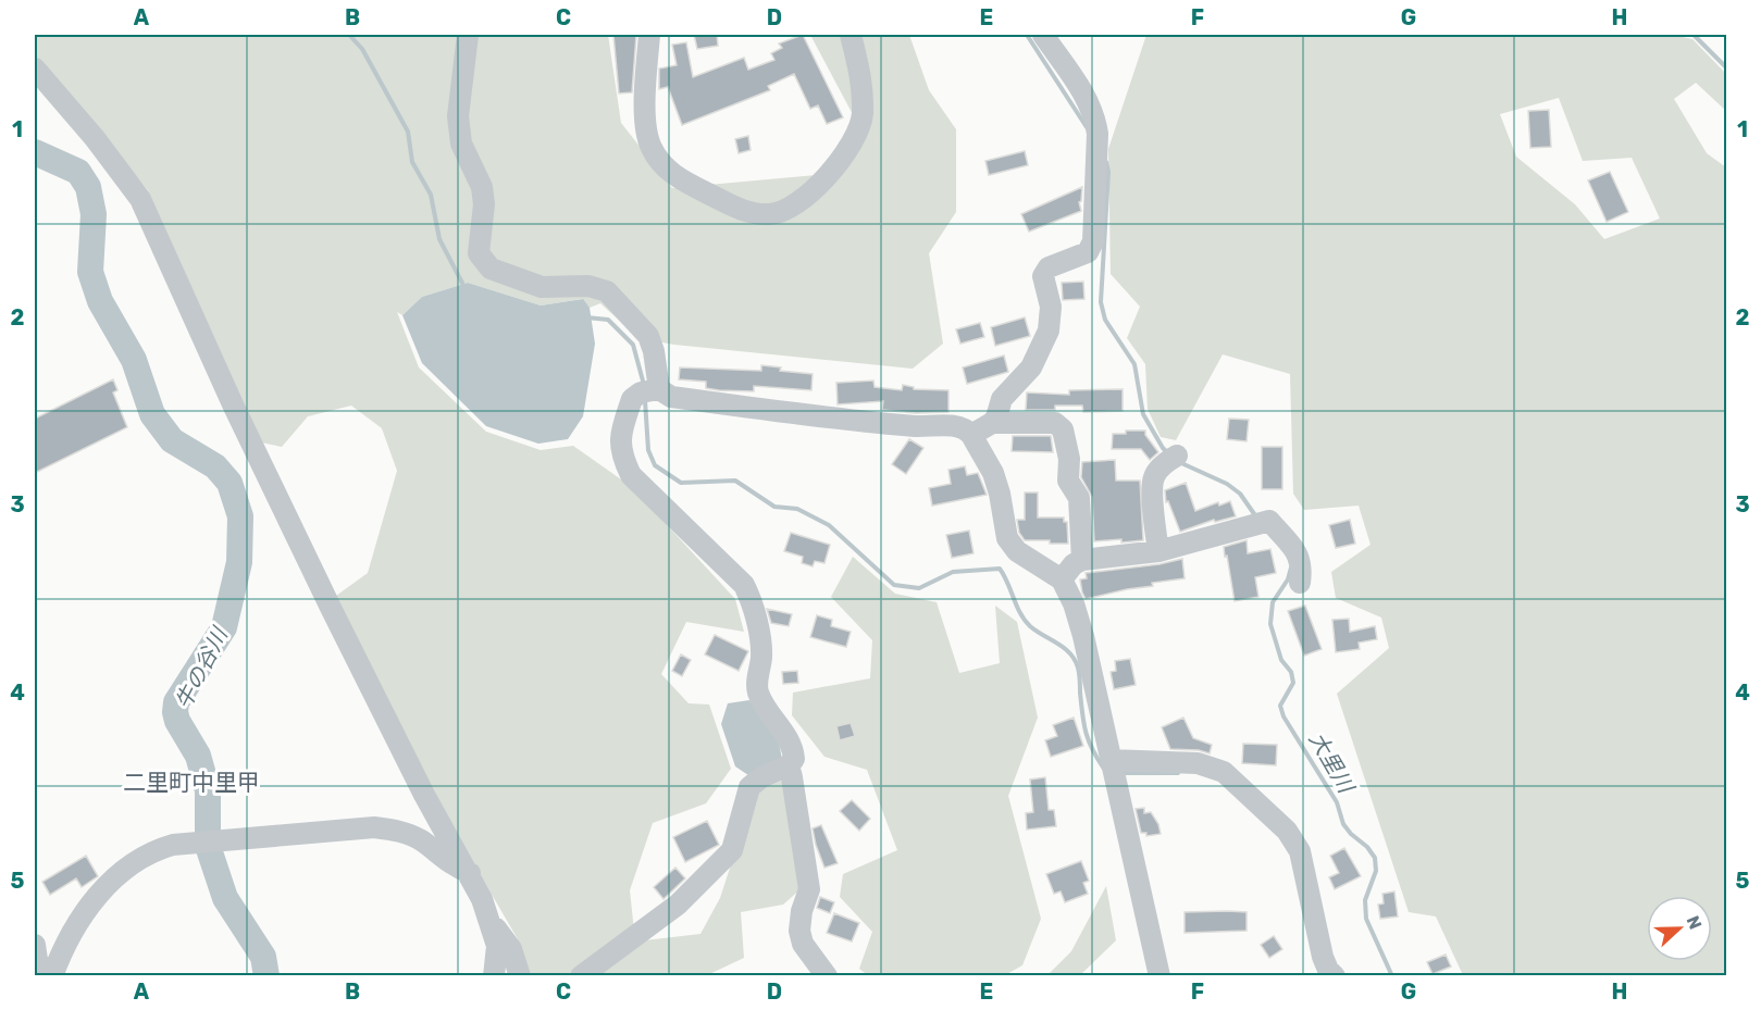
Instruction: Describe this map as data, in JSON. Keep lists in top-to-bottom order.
{
  "districts": ["二里町中里甲"],
  "water": ["牛の谷川", "大里川"],
  "north": "right",
  "grid": {
    "columns": [
      "A",
      "B",
      "C",
      "D",
      "E",
      "F",
      "G",
      "H"
    ],
    "rows": [
      "1",
      "2",
      "3",
      "4",
      "5"
    ]
  }
}
